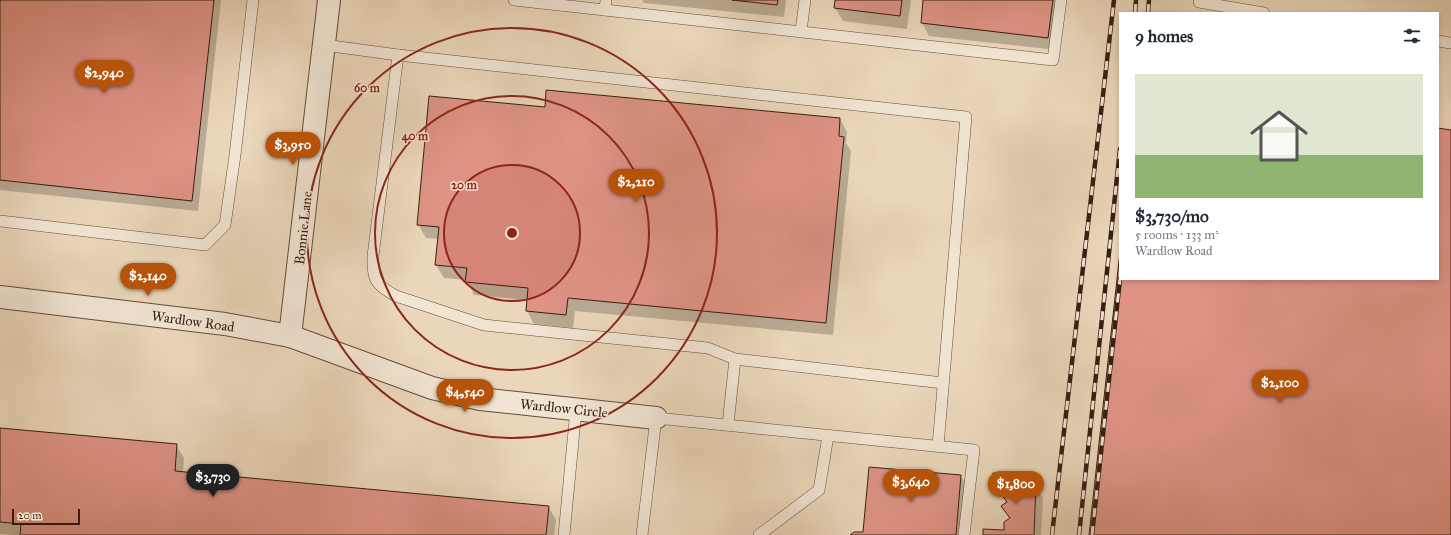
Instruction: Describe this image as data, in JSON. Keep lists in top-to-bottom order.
{
  "streets": {
    "street": ["Bonnie Lane", "Wardlow Road", "Wardlow Circle"]
  },
  "crossings": [
    ["Bonnie Lane", "Wardlow Road"],
    ["Bonnie Lane", "Wardlow Circle"],
    ["Wardlow Road", "Wardlow Circle"]
  ],
  "scale_bar": "20 m",
  "page": {
    "heading": "9 homes",
    "price": [
      "$2,940",
      "$3,950",
      "$2,210",
      "$2,140",
      "$2,100",
      "$4,540",
      "$3,730",
      "$3,640",
      "$1,800"
    ],
    "list": [
      {
        "name": "$3,730/mo",
        "note": "5 rooms · 133 m² · Wardlow Road"
      }
    ],
    "scale": "20 m"
  },
  "rings": ["60 m", "40 m", "20 m"]
}
